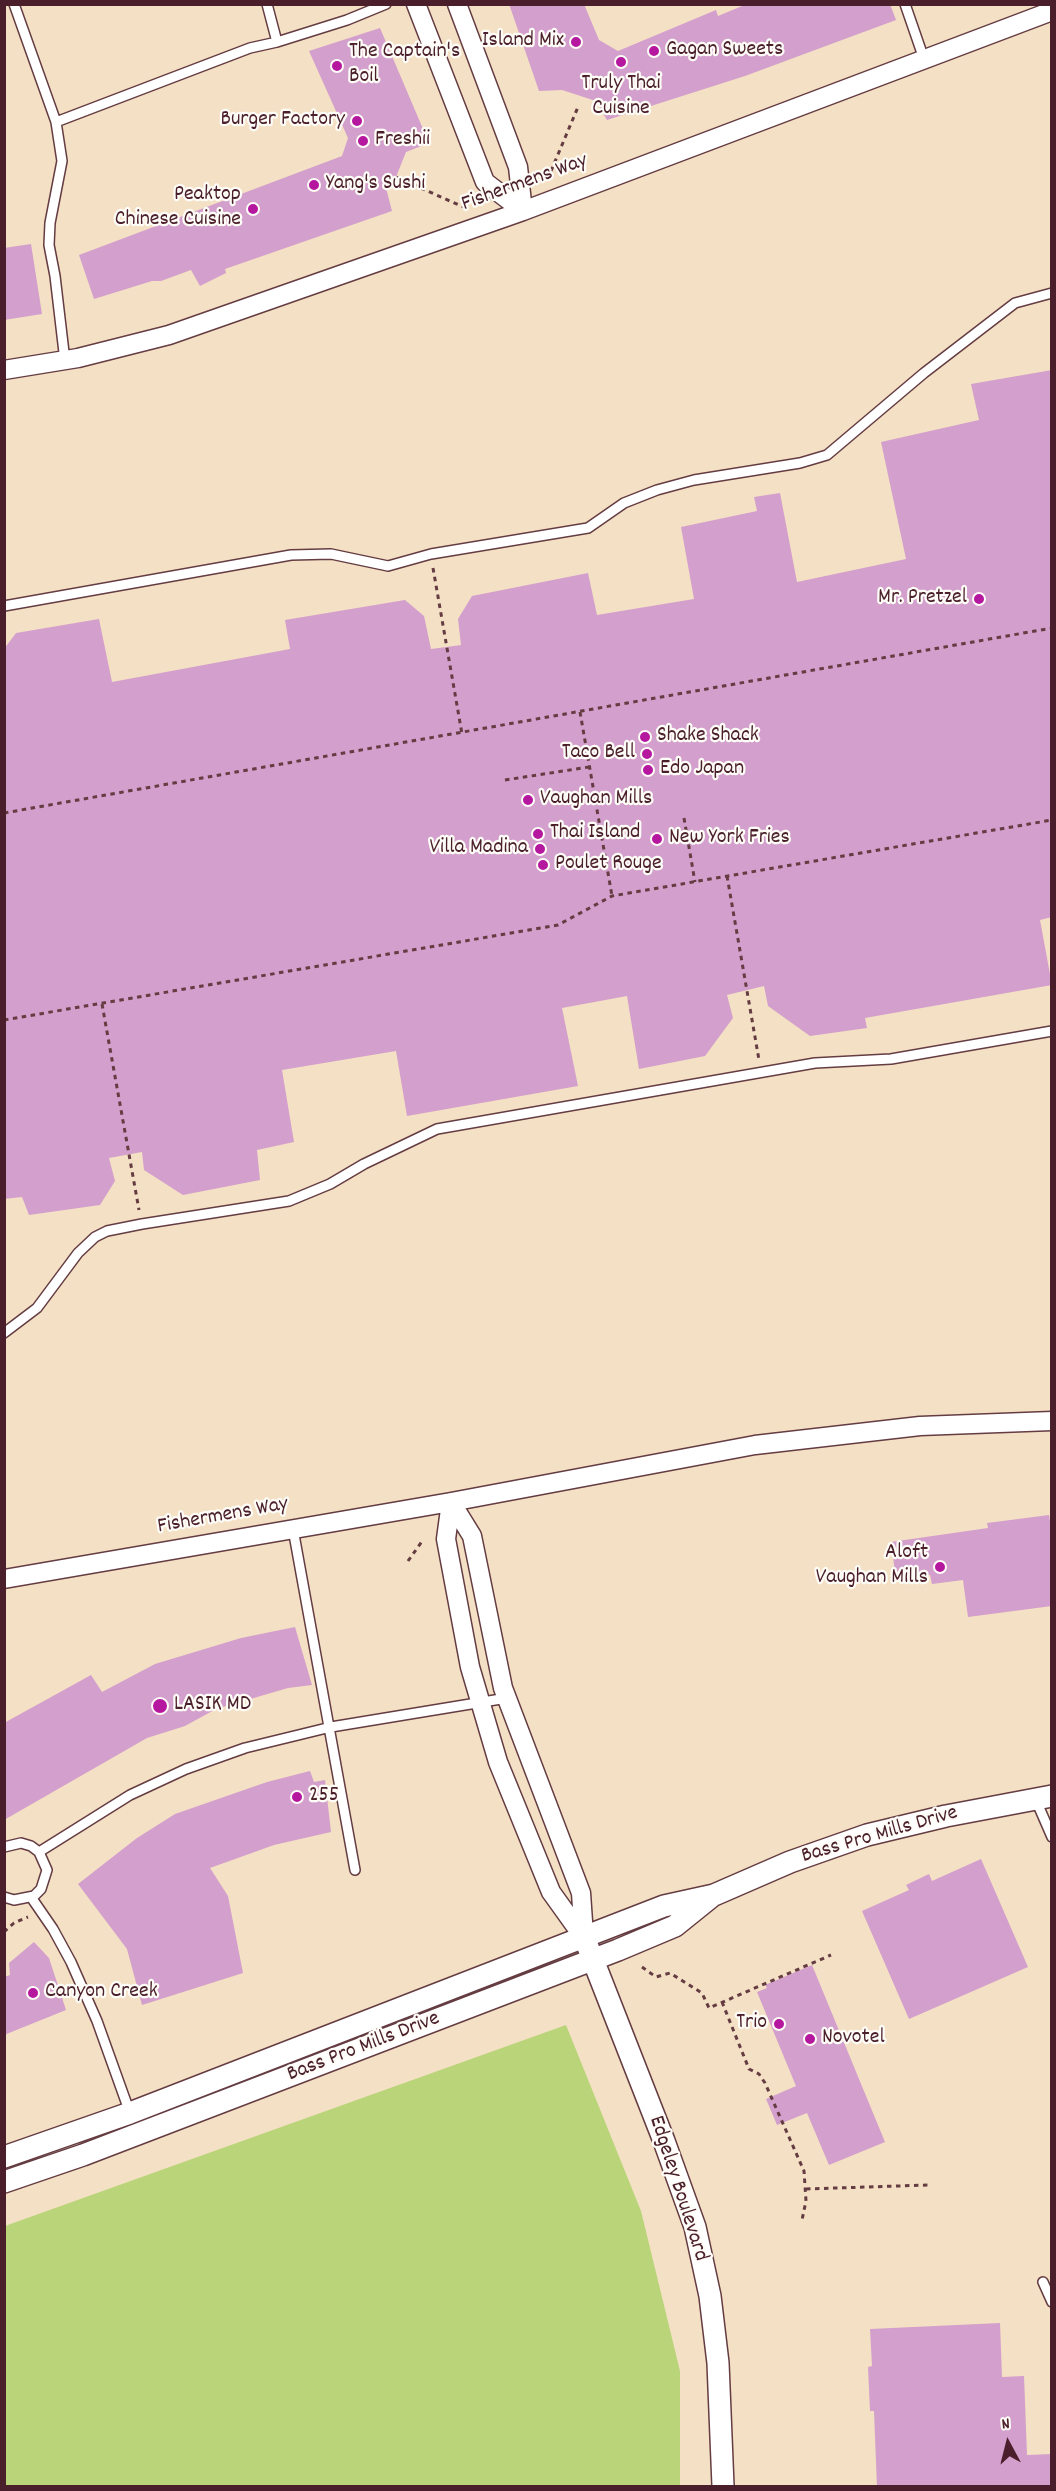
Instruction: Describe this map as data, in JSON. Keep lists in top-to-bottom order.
{
  "streets": {
    "street": ["Fishermens Way", "Bass Pro Mills Drive", "Edgeley Boulevard"]
  },
  "crossings": [
    ["Bass Pro Mills Drive", "Edgeley Boulevard"]
  ],
  "places": [
    "Island Mix",
    "Gagan Sweets",
    "Truly Thai Cuisine",
    "The Captain's Boil",
    "Burger Factory",
    "Freshii",
    "Yang's Sushi",
    "Peaktop Chinese Cuisine",
    "Mr. Pretzel",
    "Shake Shack",
    "Taco Bell",
    "Edo Japan",
    "Vaughan Mills",
    "Thai Island",
    "New York Fries",
    "Villa Madina",
    "Poulet Rouge",
    "Aloft Vaughan Mills",
    "LASIK MD",
    "255",
    "Canyon Creek",
    "Trio",
    "Novotel"
  ],
  "north": "top"
}
